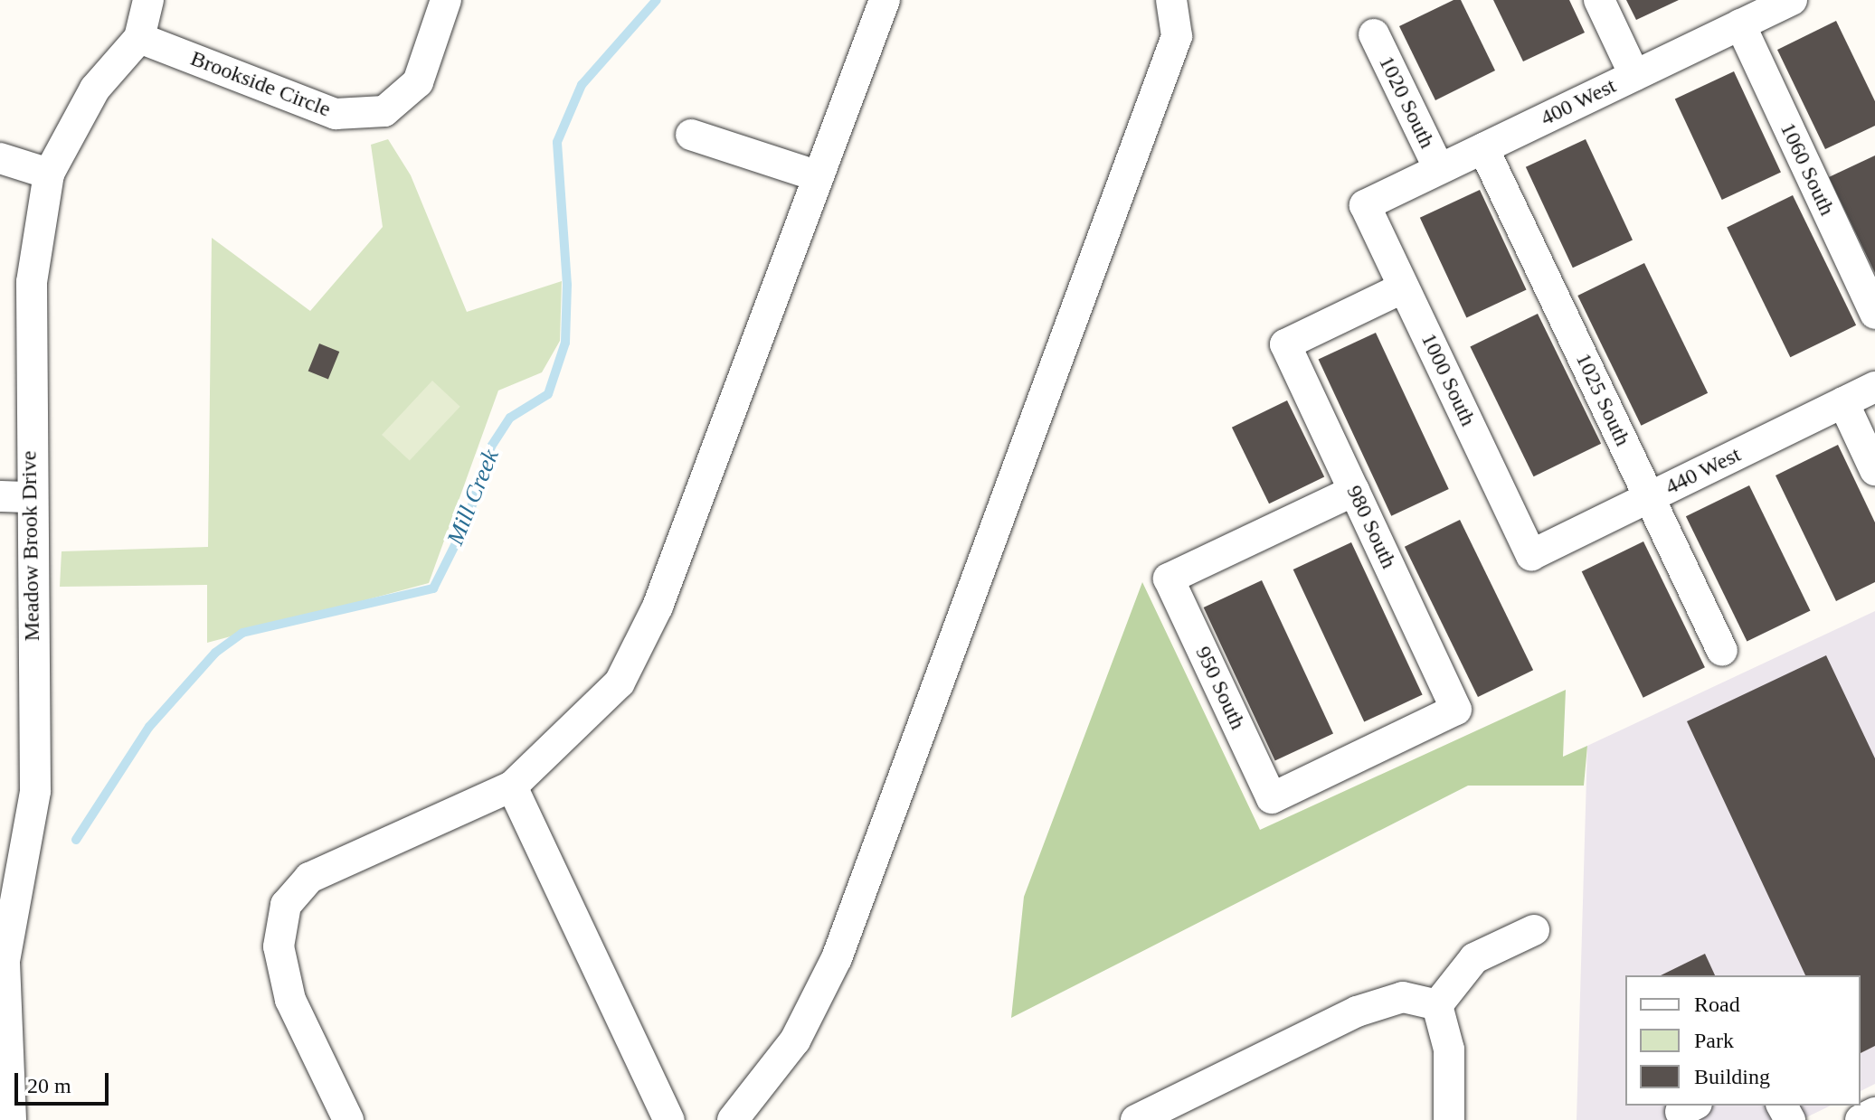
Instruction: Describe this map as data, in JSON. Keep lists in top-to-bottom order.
{
  "streets": {
    "street": [
      "Brookside Circle",
      "1020 South",
      "400 West",
      "1060 South",
      "1000 South",
      "1025 South",
      "440 West",
      "980 South",
      "Meadow Brook Drive",
      "950 South"
    ]
  },
  "crossings": [
    ["Brookside Circle", "Meadow Brook Drive"],
    ["1020 South", "400 West"],
    ["400 West", "1060 South"],
    ["400 West", "1000 South"],
    ["400 West", "1025 South"],
    ["1000 South", "440 West"],
    ["1000 South", "980 South"],
    ["1025 South", "440 West"],
    ["980 South", "950 South"]
  ],
  "water": ["Mill Creek"],
  "legend": ["Road", "Park", "Building"],
  "scale_bar": "20 m"
}
